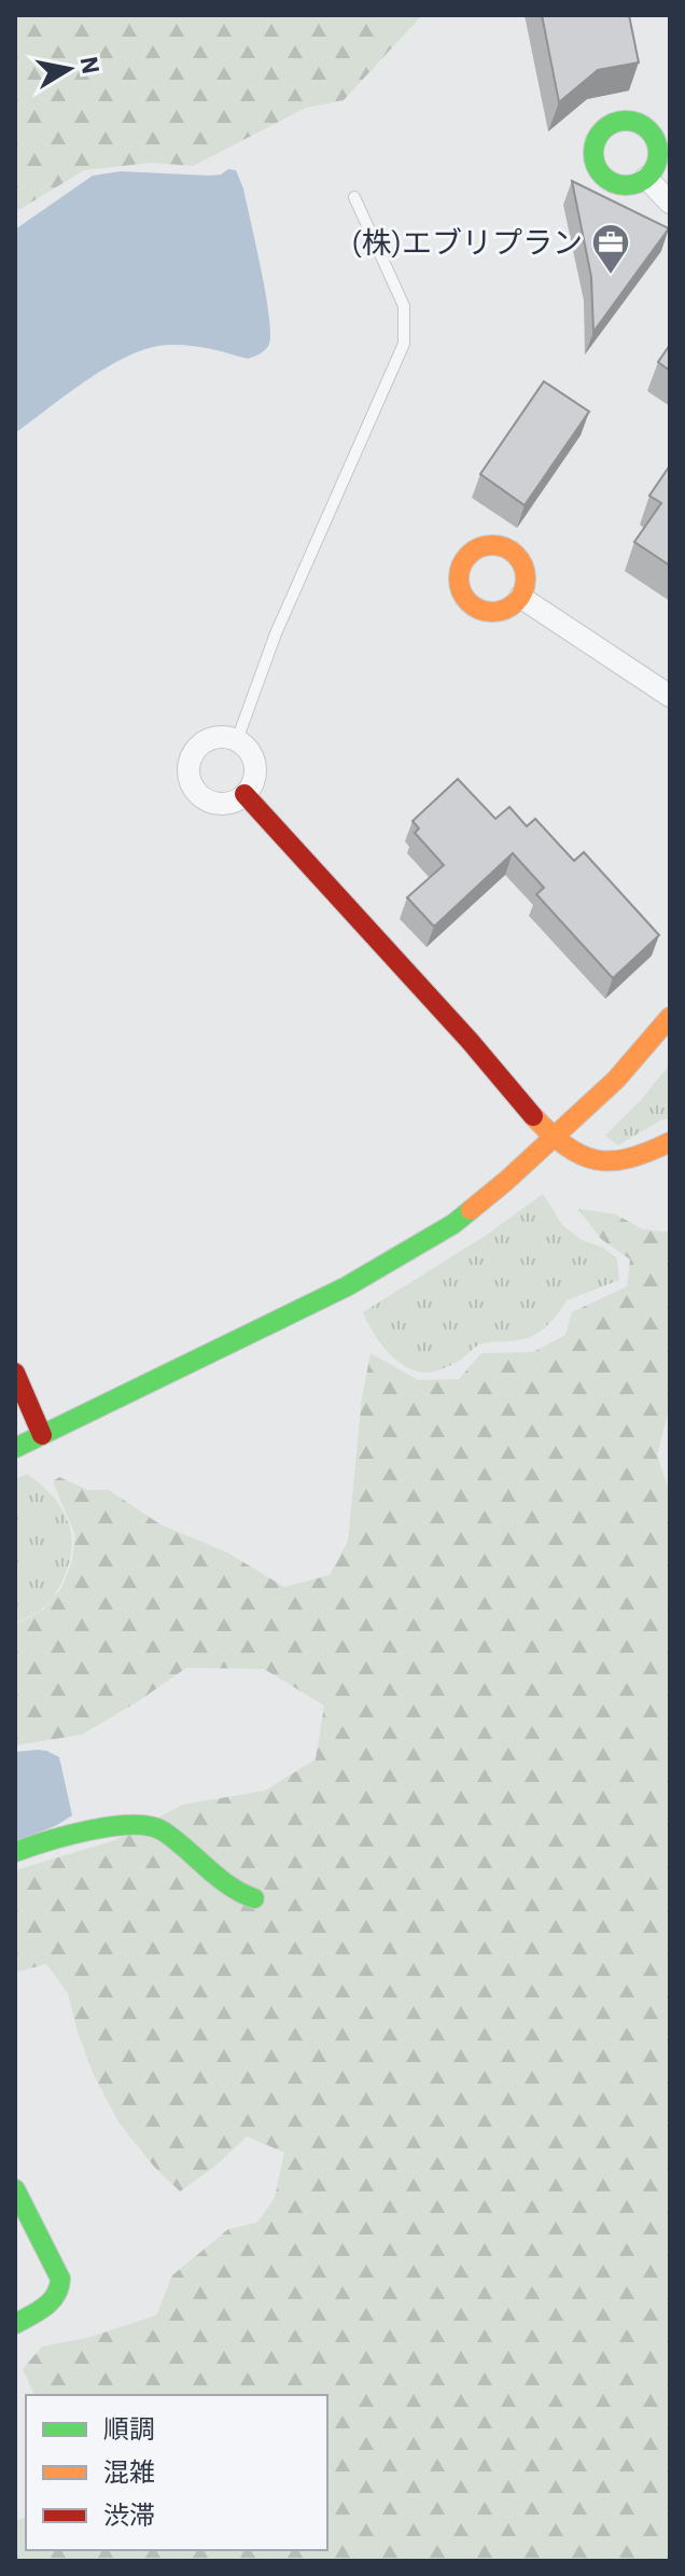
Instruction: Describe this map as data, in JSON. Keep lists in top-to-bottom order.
{
  "places": {
    "office": ["(株)エブリプラン"]
  },
  "legend": ["順調", "混雑", "渋滞"],
  "north": "right"
}
